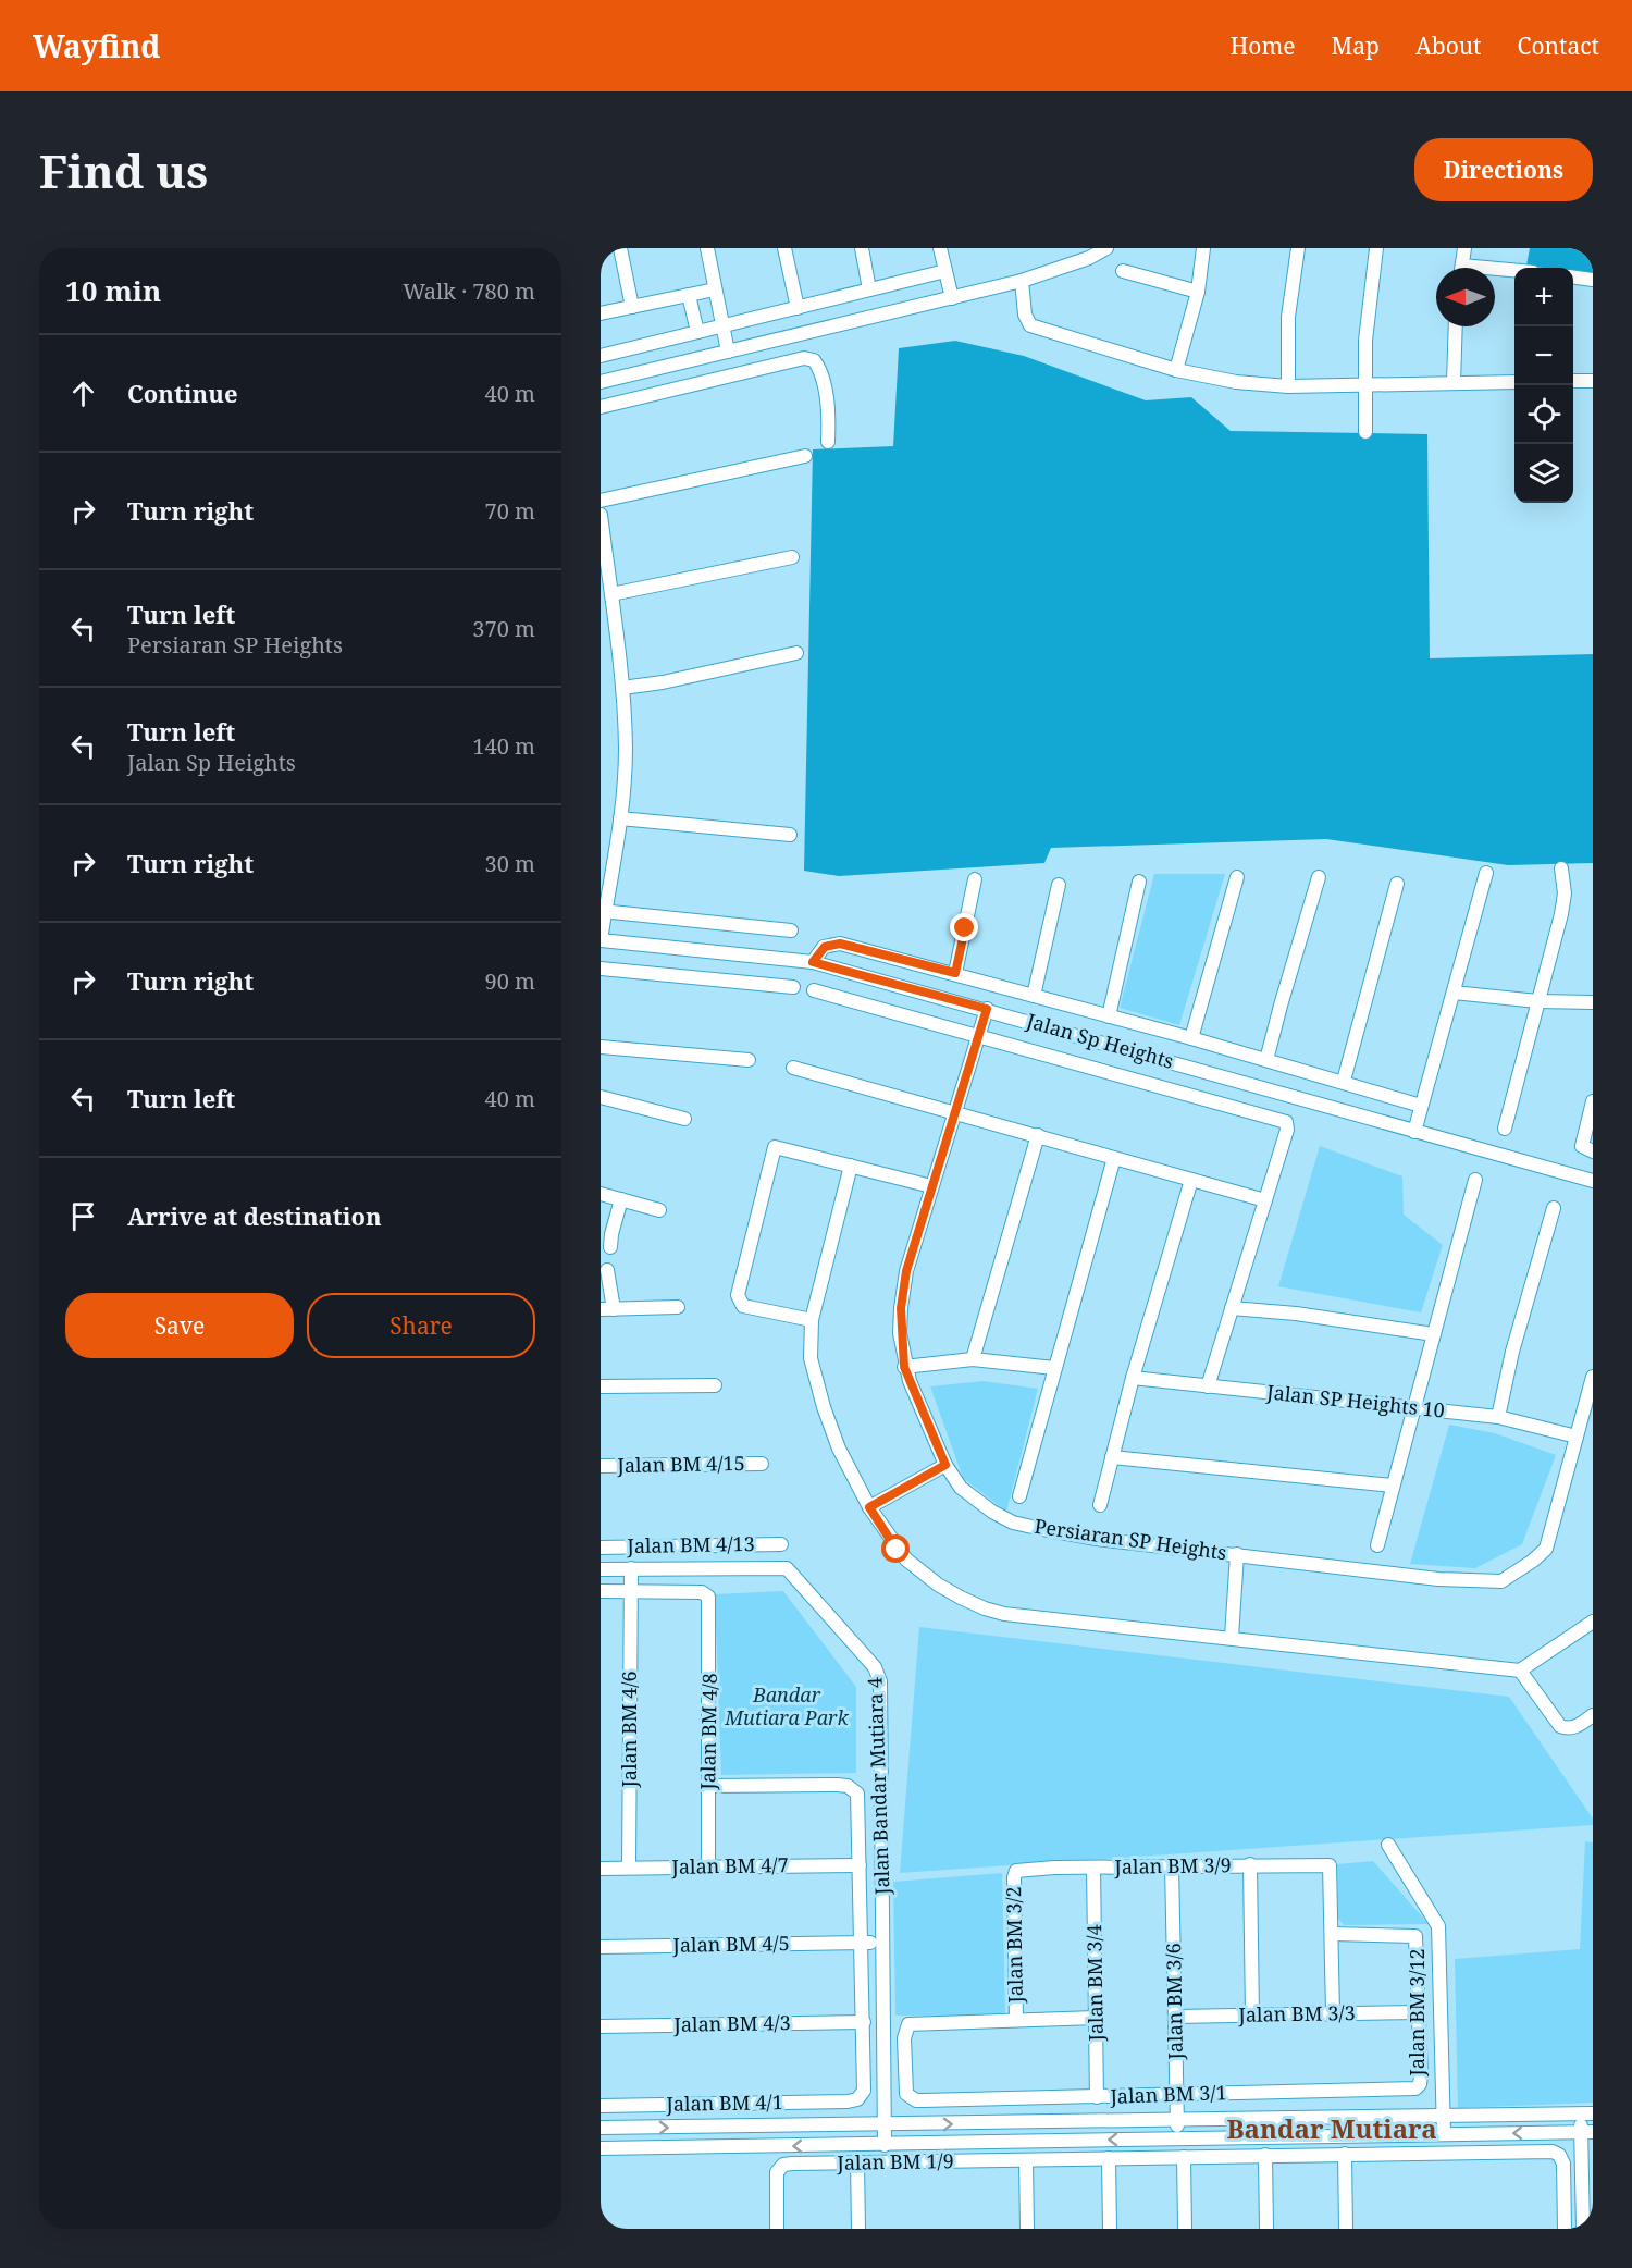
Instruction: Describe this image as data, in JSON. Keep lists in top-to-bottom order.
{
  "streets": {
    "street": [
      "Jalan Sp Heights",
      "Jalan SP Heights 10",
      "Jalan BM 4/15",
      "Persiaran SP Heights",
      "Jalan BM 4/13",
      "Jalan BM 4/6",
      "Jalan BM 4/8",
      "Jalan Bandar Mutiara 4",
      "Jalan BM 4/7",
      "Jalan BM 3/9",
      "Jalan BM 4/5",
      "Jalan BM 3/2",
      "Jalan BM 3/4",
      "Jalan BM 3/6",
      "Jalan BM 3/12",
      "Jalan BM 3/3",
      "Jalan BM 4/3",
      "Jalan BM 3/1",
      "Jalan BM 4/1",
      "Jalan BM 1/9"
    ]
  },
  "crossings": [
    ["Jalan Sp Heights", "Persiaran SP Heights"],
    ["Jalan SP Heights 10", "Persiaran SP Heights"],
    ["Jalan BM 4/6", "Jalan BM 4/8"],
    ["Jalan BM 4/6", "Jalan Bandar Mutiara 4"],
    ["Jalan BM 4/6", "Jalan BM 4/7"],
    ["Jalan BM 4/8", "Jalan BM 4/7"],
    ["Jalan Bandar Mutiara 4", "Jalan BM 4/5"],
    ["Jalan BM 3/9", "Jalan BM 3/2"],
    ["Jalan BM 3/9", "Jalan BM 3/4"],
    ["Jalan BM 3/9", "Jalan BM 3/6"],
    ["Jalan BM 3/9", "Jalan BM 3/12"],
    ["Jalan BM 3/2", "Jalan BM 3/1"],
    ["Jalan BM 3/4", "Jalan BM 3/1"],
    ["Jalan BM 3/6", "Jalan BM 3/3"],
    ["Jalan BM 3/6", "Jalan BM 3/1"],
    ["Jalan BM 3/12", "Jalan BM 3/3"],
    ["Jalan BM 3/12", "Jalan BM 3/1"],
    ["Jalan BM 4/3", "Jalan BM 4/1"]
  ],
  "districts": ["Bandar Mutiara"],
  "parks": ["Bandar Mutiara Park"],
  "north": "left",
  "page": {
    "header": "Wayfind",
    "nav": [
      "Home",
      "Map",
      "About",
      "Contact"
    ],
    "buttons": [
      "Directions",
      ["Save", "Share"]
    ],
    "title": "Find us",
    "heading": ["10 min", "Walk · 780 m"],
    "map_buttons": ["+", "−"],
    "list": [
      ["Continue", "40 m"],
      ["Turn right", "70 m"],
      ["Turn left", "Persiaran SP Heights", "370 m"],
      ["Turn left", "Jalan Sp Heights", "140 m"],
      ["Turn right", "30 m"],
      ["Turn right", "90 m"],
      ["Turn left", "40 m"],
      "Arrive at destination"
    ]
  }
}
